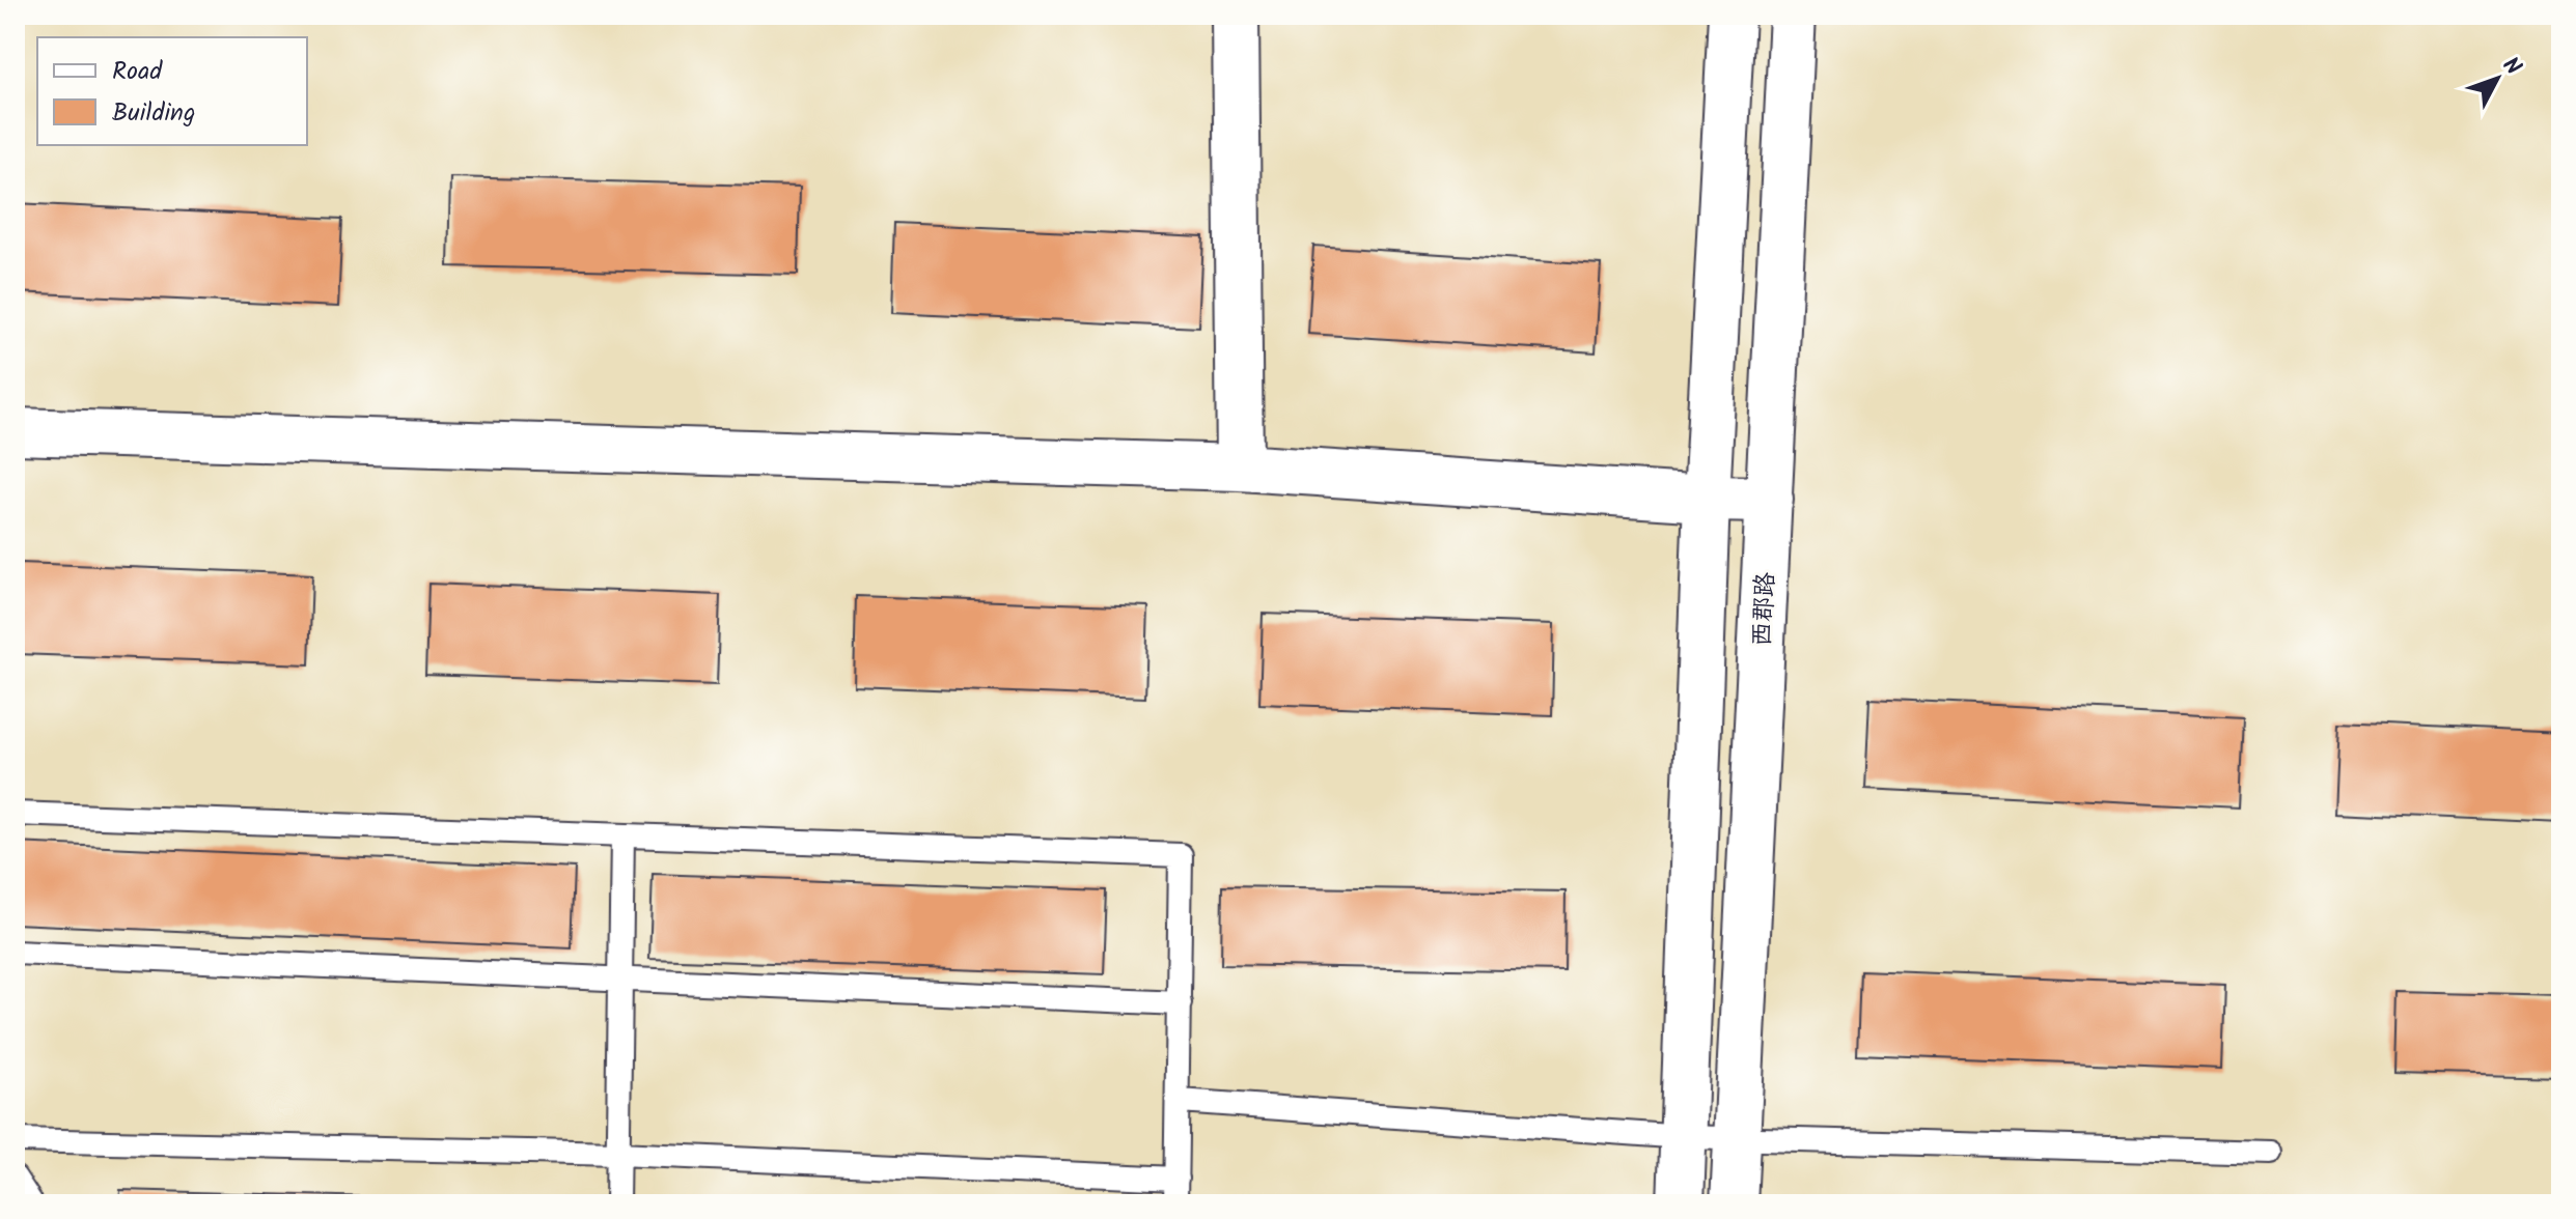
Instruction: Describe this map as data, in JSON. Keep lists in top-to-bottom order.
{
  "streets": {
    "street": ["西郡路"]
  },
  "legend": ["Road", "Building"],
  "north": "top right"
}
